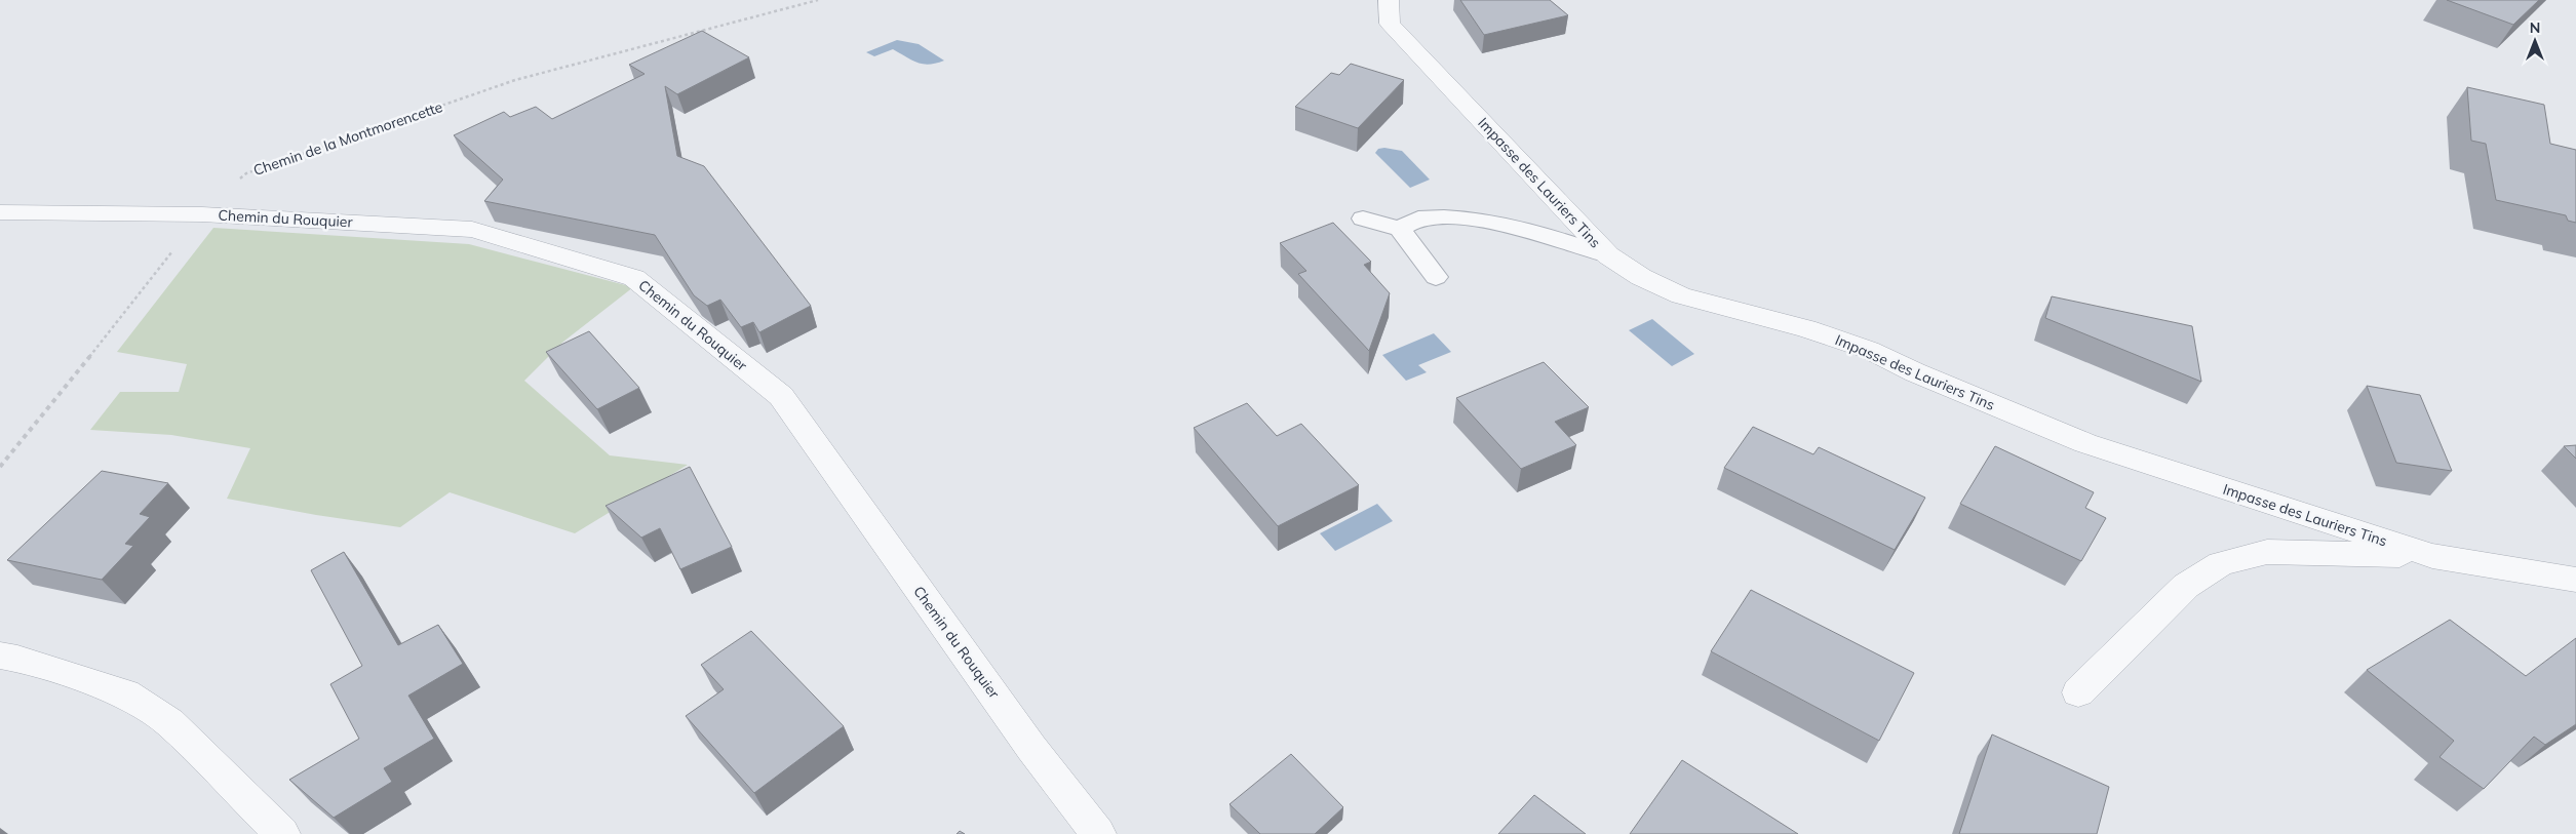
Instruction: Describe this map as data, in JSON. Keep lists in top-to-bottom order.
{
  "streets": {
    "street": ["Impasse des Lauriers Tins", "Chemin du Rouquier"],
    "path": ["Chemin de la Montmorencette"]
  },
  "crossings": [
    ["Chemin de la Montmorencette", "Chemin du Rouquier"]
  ],
  "north": "top"
}
